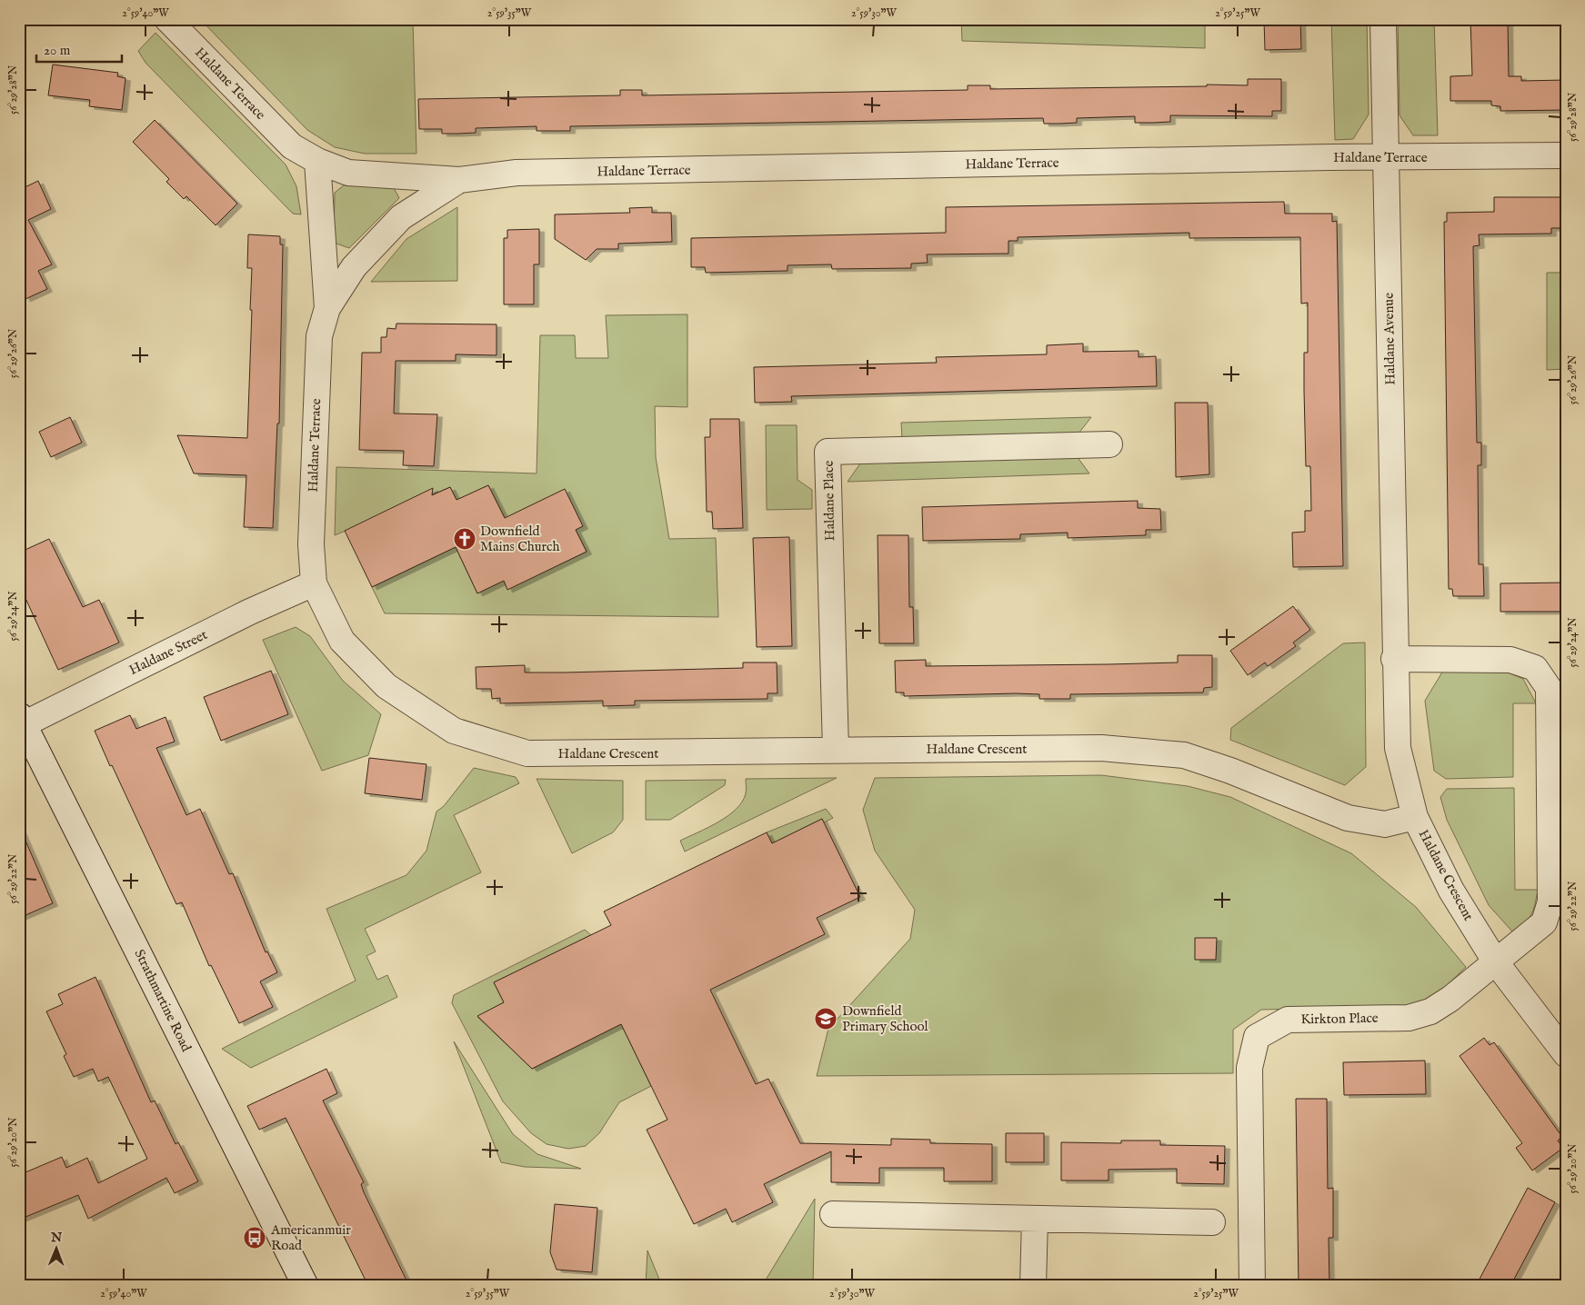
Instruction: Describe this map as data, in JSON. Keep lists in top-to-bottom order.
{
  "streets": {
    "street": [
      "Haldane Terrace",
      "Haldane Avenue",
      "Haldane Place",
      "Haldane Street",
      "Haldane Crescent",
      "Strathmartine Road",
      "Kirkton Place"
    ]
  },
  "crossings": [
    ["Haldane Terrace", "Haldane Avenue"],
    ["Haldane Terrace", "Haldane Street"],
    ["Haldane Terrace", "Haldane Crescent"],
    ["Haldane Avenue", "Haldane Crescent"],
    ["Haldane Place", "Haldane Crescent"],
    ["Haldane Street", "Haldane Crescent"],
    ["Haldane Street", "Strathmartine Road"],
    ["Haldane Crescent", "Kirkton Place"]
  ],
  "places": {
    "church": ["Downfield Mains Church"],
    "school or university": ["Downfield Primary School"],
    "bus stop": ["Americanmuir Road"]
  },
  "scale_bar": "20 m",
  "north": "top",
  "coordinates": [
    "2°59'40\"W",
    "2°59'35\"W",
    "2°59'30\"W",
    "2°59'25\"W",
    "56°29'28\"N",
    "56°29'26\"N",
    "56°29'24\"N",
    "56°29'22\"N",
    "56°29'20\"N"
  ]
}
